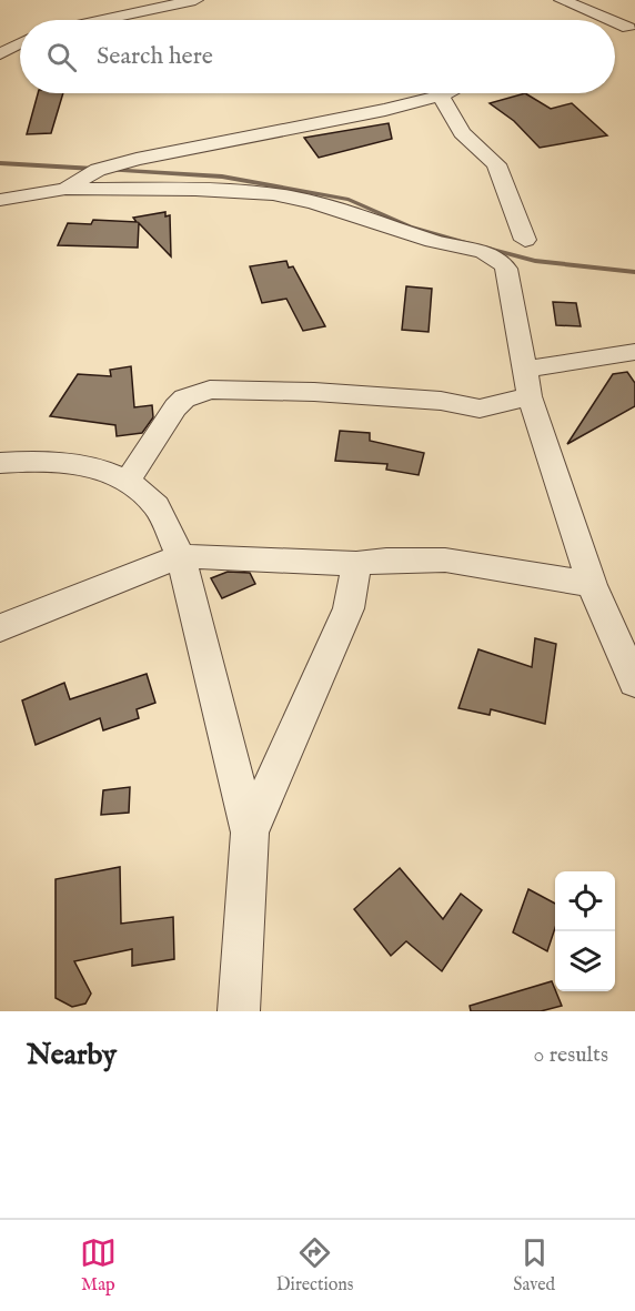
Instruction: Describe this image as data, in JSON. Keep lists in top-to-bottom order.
{
  "page": {
    "search": "Search here",
    "heading": ["Nearby", "0 results"],
    "nav": ["Map", "Directions", "Saved"]
  }
}
